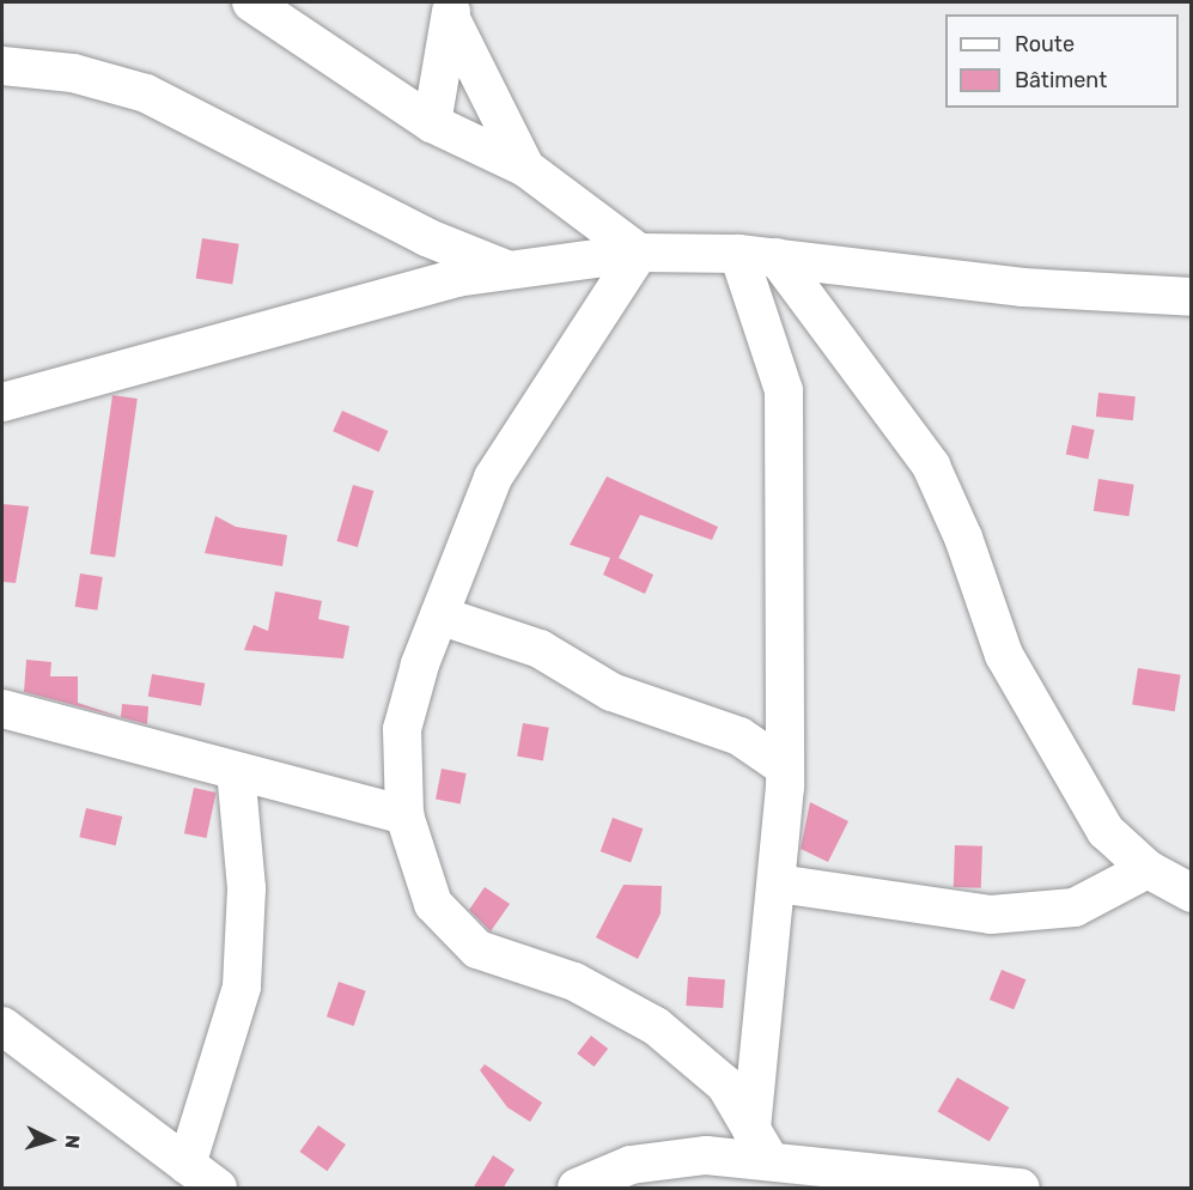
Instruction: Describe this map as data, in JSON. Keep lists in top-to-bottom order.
{
  "legend": ["Route", "Bâtiment"],
  "north": "right"
}
